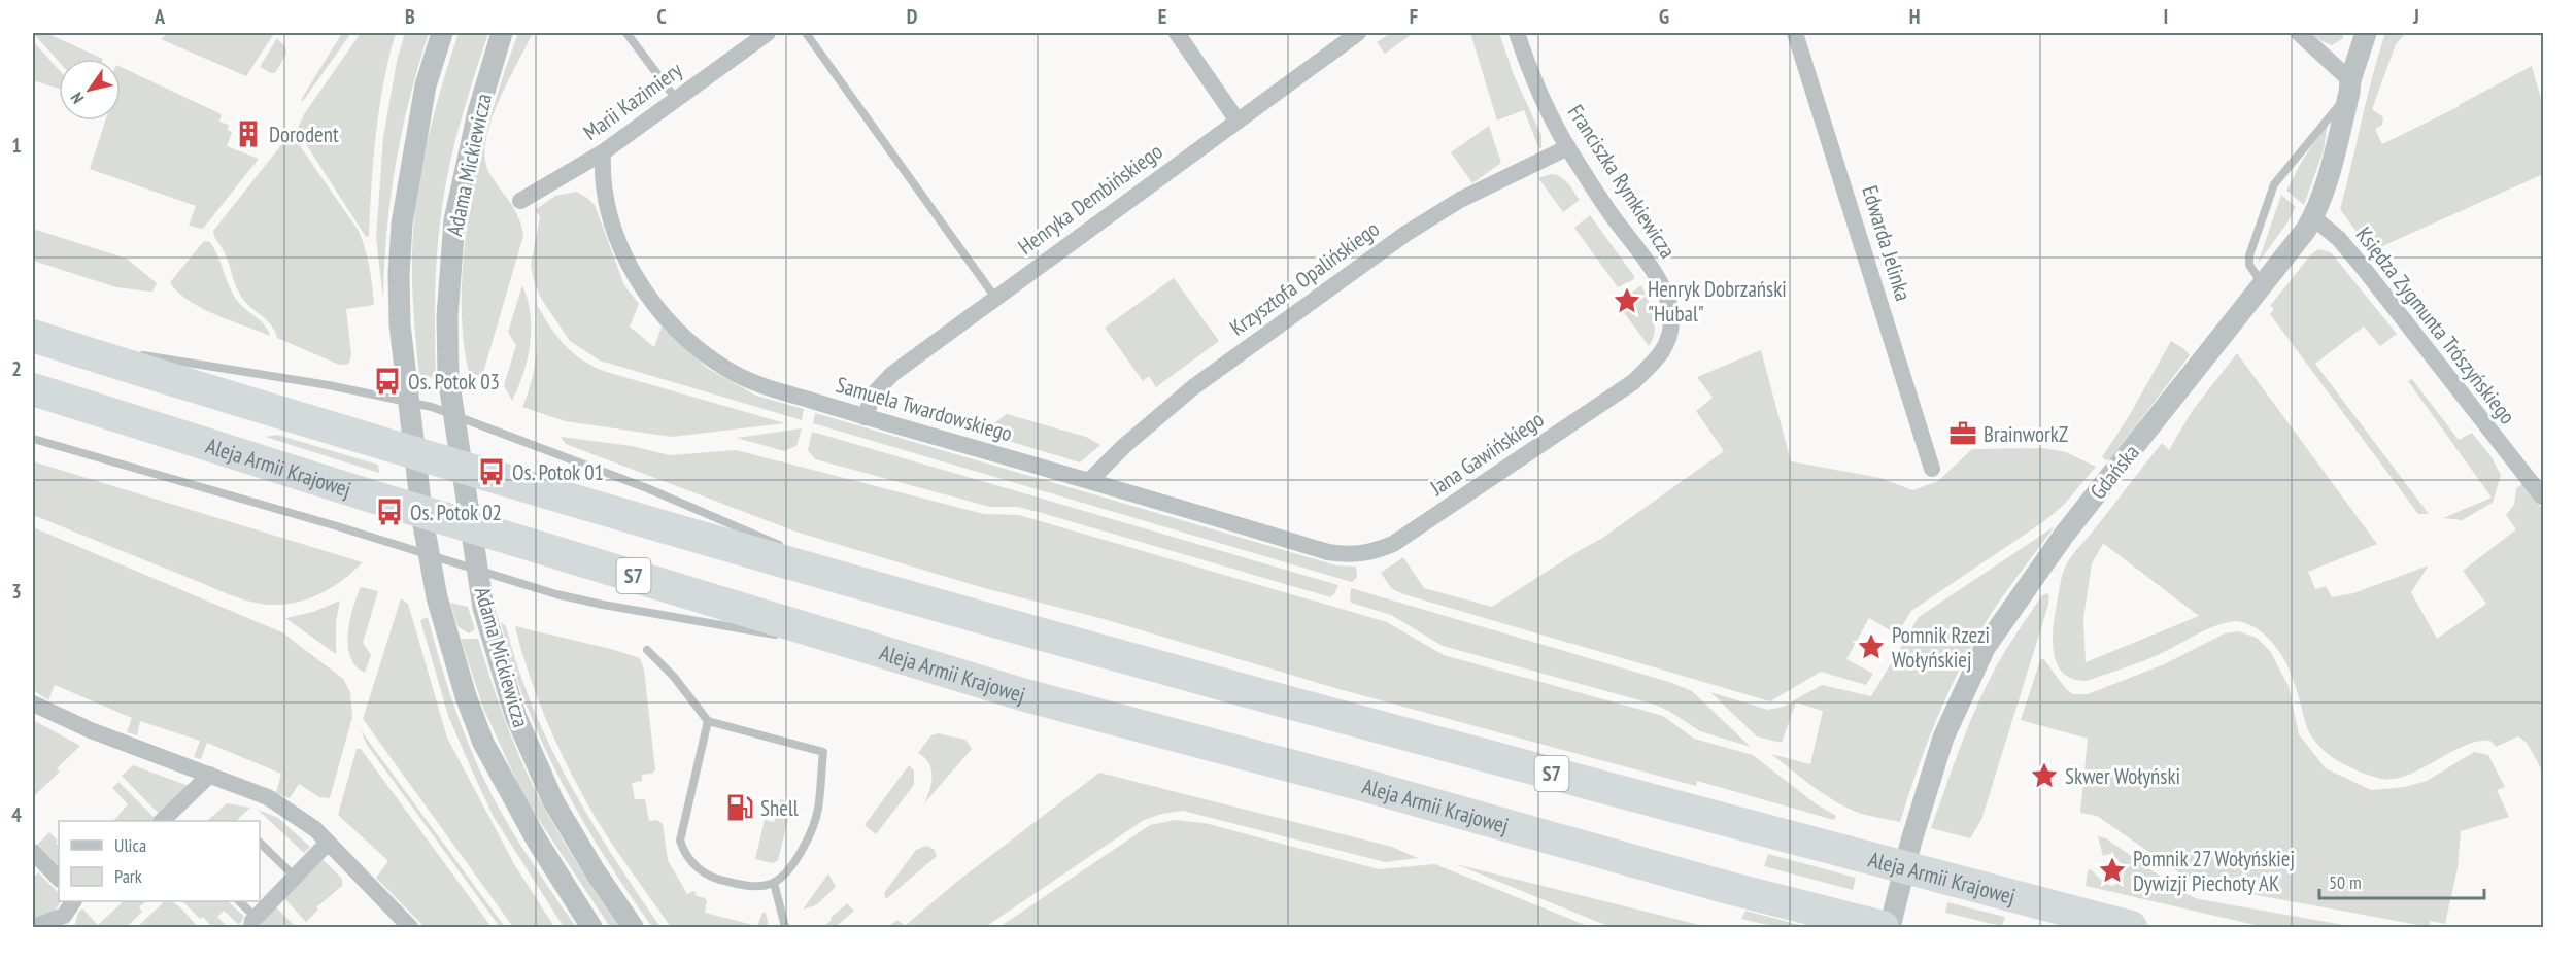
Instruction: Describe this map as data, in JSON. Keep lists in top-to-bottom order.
{
  "streets": {
    "highway": ["Aleja Armii Krajowej", "S7"],
    "street": [
      "Marii Kazimiery",
      "Adama Mickiewicza",
      "Franciszka Rymkiewicza",
      "Henryka Dembińskiego",
      "Edwarda Jelinka",
      "Krzysztofa Opalińskiego",
      "Księdza Zygmunta Trószyńskiego",
      "Samuela Twardowskiego",
      "Jana Gawińskiego",
      "Gdańska"
    ]
  },
  "crossings": [
    ["Marii Kazimiery", "Samuela Twardowskiego"],
    ["Franciszka Rymkiewicza", "Krzysztofa Opalińskiego"],
    ["Franciszka Rymkiewicza", "Jana Gawińskiego"],
    ["Henryka Dembińskiego", "Samuela Twardowskiego"],
    ["Krzysztofa Opalińskiego", "Samuela Twardowskiego"],
    ["Księdza Zygmunta Trószyńskiego", "Gdańska"],
    ["Samuela Twardowskiego", "Jana Gawińskiego"]
  ],
  "places": {
    "building": ["Dorodent"],
    "place": [
      "Henryk Dobrzański \"Hubal\"",
      "Pomnik Rzezi Wołyńskiej",
      "Skwer Wołyński",
      "Pomnik 27 Wołyńskiej Dywizji Piechoty AK"
    ],
    "bus stop": ["Os. Potok 03", "Os. Potok 01", "Os. Potok 02"],
    "office": ["BrainworkZ"],
    "fuel station": ["Shell"]
  },
  "legend": ["Ulica", "Park"],
  "scale_bar": "50 m",
  "north": "bottom left",
  "grid": {
    "columns": [
      "A",
      "B",
      "C",
      "D",
      "E",
      "F",
      "G",
      "H",
      "I",
      "J"
    ],
    "rows": [
      "1",
      "2",
      "3",
      "4"
    ]
  }
}
